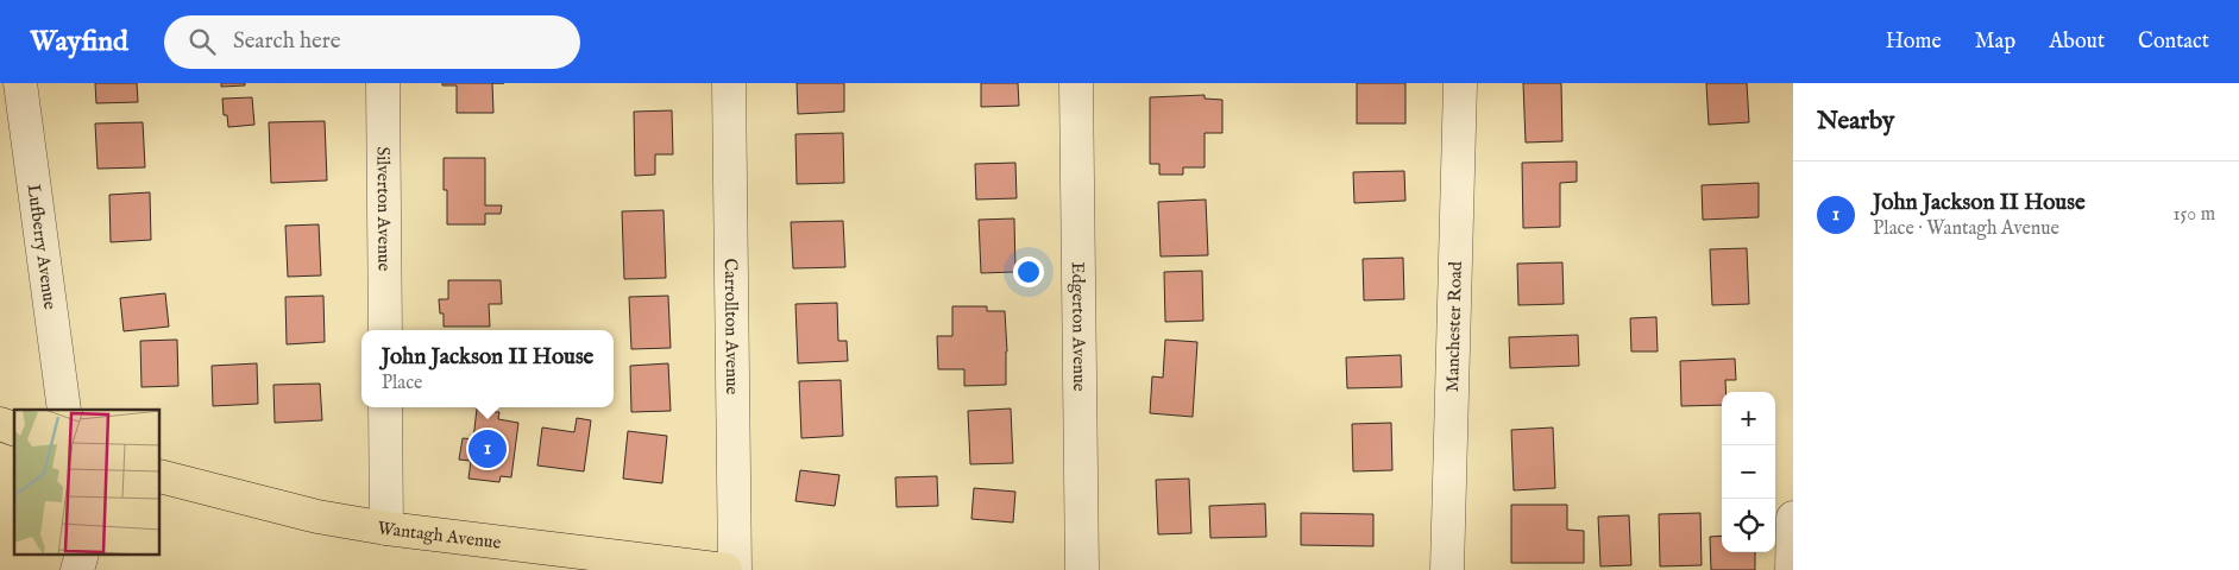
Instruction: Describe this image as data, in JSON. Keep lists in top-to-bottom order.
{
  "streets": {
    "main road": ["Wantagh Avenue"],
    "street": [
      "Silverton Avenue",
      "Lufberry Avenue",
      "Carrollton Avenue",
      "Edgerton Avenue",
      "Manchester Road"
    ]
  },
  "page": {
    "header": "Wayfind",
    "search": "Search here",
    "nav": [
      "Home",
      "Map",
      "About",
      "Contact"
    ],
    "heading": "Nearby",
    "list": [
      {
        "mark": "1",
        "name": "John Jackson II House",
        "note": "Place · Wantagh Avenue",
        "value": "150 m"
      }
    ],
    "popup": ["John Jackson II House", "Place"],
    "map_buttons": ["+", "−"],
    "pins": "1"
  }
}
